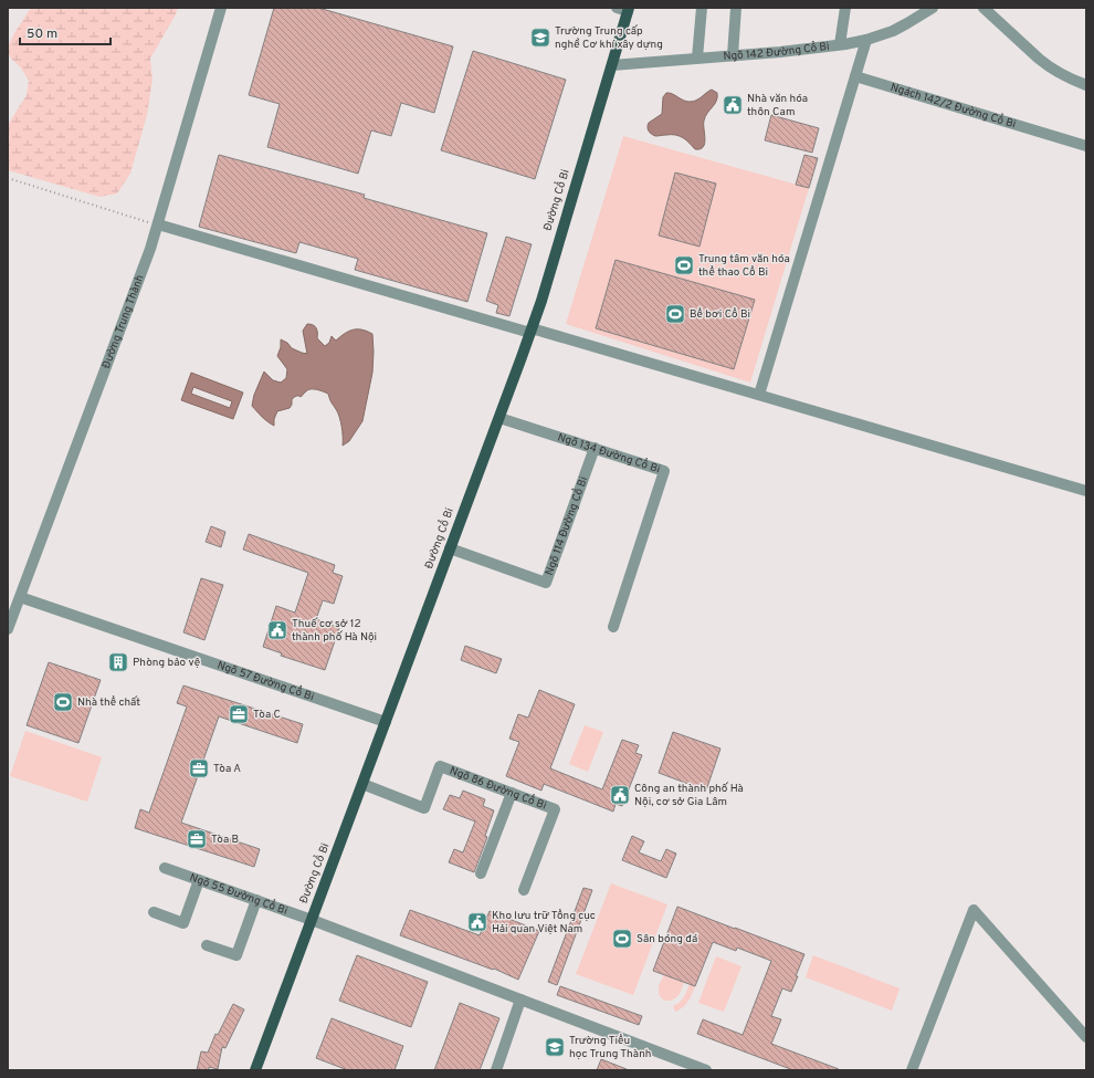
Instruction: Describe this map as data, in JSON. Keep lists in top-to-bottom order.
{
  "streets": {
    "main road": ["Đường Cổ Bi"],
    "street": [
      "Ngõ 142 Đường Cổ Bi",
      "Ngách 142/2 Đường Cổ Bi",
      "Đường Trung Thành",
      "Ngõ 134 Đường Cổ Bi",
      "Ngõ 114 Đường Cổ Bi",
      "Ngõ 57 Đường Cổ Bi",
      "Ngõ 86 Đường Cổ Bi",
      "Ngõ 55 Đường Cổ Bi"
    ]
  },
  "crossings": [
    ["Ngõ 142 Đường Cổ Bi", "Đường Cổ Bi"],
    ["Đường Cổ Bi", "Ngõ 134 Đường Cổ Bi"],
    ["Đường Cổ Bi", "Ngõ 114 Đường Cổ Bi"],
    ["Đường Cổ Bi", "Ngõ 57 Đường Cổ Bi"],
    ["Đường Cổ Bi", "Ngõ 86 Đường Cổ Bi"],
    ["Đường Cổ Bi", "Ngõ 55 Đường Cổ Bi"],
    ["Đường Trung Thành", "Ngõ 57 Đường Cổ Bi"],
    ["Ngõ 134 Đường Cổ Bi", "Ngõ 114 Đường Cổ Bi"]
  ],
  "places": {
    "school or university": ["Trường Trung cấp nghề Cơ khí xây dựng", "Trường Tiểu học Trung Thành"],
    "public building": [
      "Nhà văn hóa thôn Cam",
      "Thuế cơ sở 12 thành phố Hà Nội",
      "Công an thành phố Hà Nội, cơ sở Gia Lâm",
      "Kho lưu trữ Tổng cục Hải quan Việt Nam"
    ],
    "sports": [
      "Trung tâm văn hóa thể thao Cổ Bi",
      "Bể bơi Cổ Bi",
      "Nhà thể chất",
      "Sân bóng đá"
    ],
    "building": ["Phòng bảo vệ"],
    "office": ["Tòa C", "Tòa A", "Tòa B"]
  },
  "scale_bar": "50 m"
}
